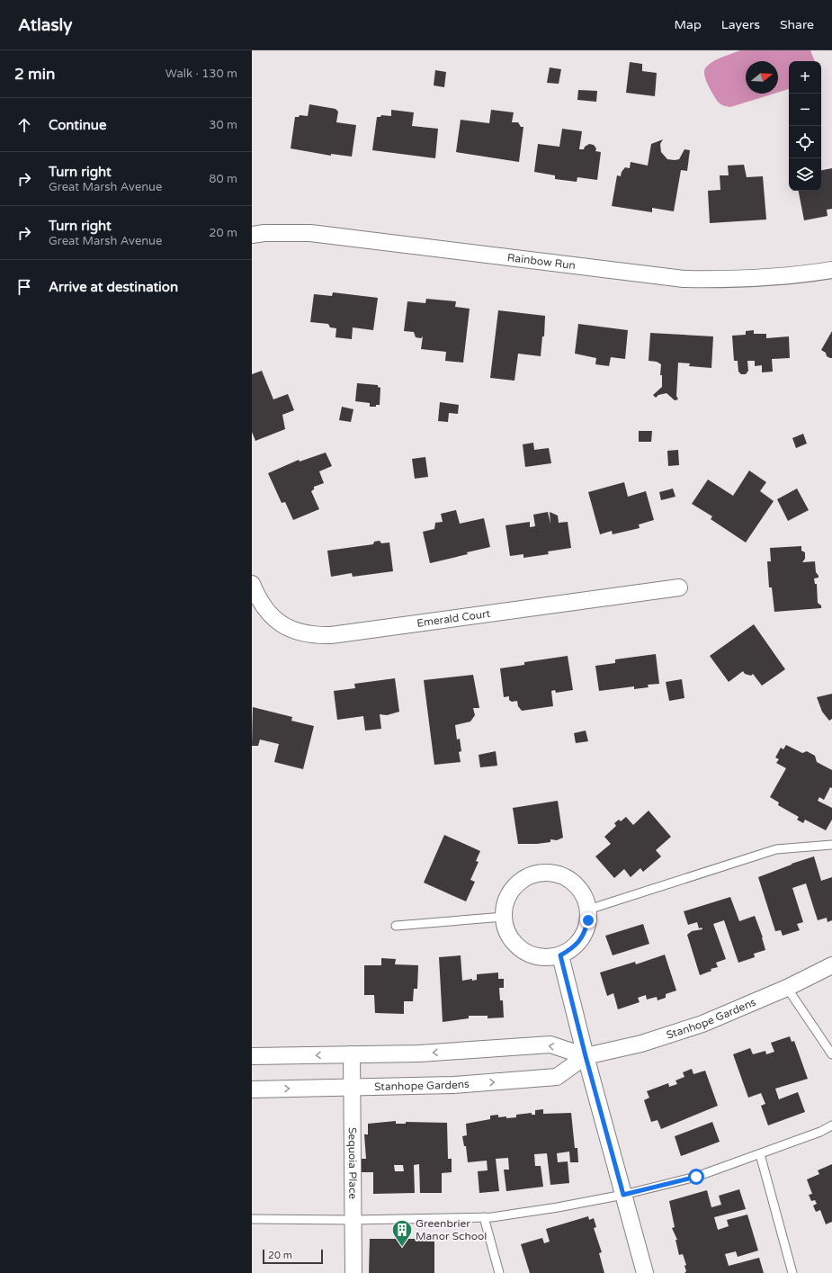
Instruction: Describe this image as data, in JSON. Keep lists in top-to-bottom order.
{
  "streets": {
    "street": [
      "Rainbow Run",
      "Emerald Court",
      "Stanhope Gardens",
      "Sequoia Place"
    ]
  },
  "crossings": [
    ["Stanhope Gardens", "Sequoia Place"]
  ],
  "places": {
    "building": ["Greenbrier Manor School"]
  },
  "scale_bar": "20 m",
  "north": "right",
  "page": {
    "header": "Atlasly",
    "nav": ["Map", "Layers", "Share"],
    "heading": ["2 min", "Walk · 130 m"],
    "map_buttons": ["+", "−"],
    "list": [
      ["Continue", "30 m"],
      ["Turn right", "Great Marsh Avenue", "80 m"],
      ["Turn right", "Great Marsh Avenue", "20 m"],
      "Arrive at destination"
    ],
    "scale": "20 m"
  }
}
